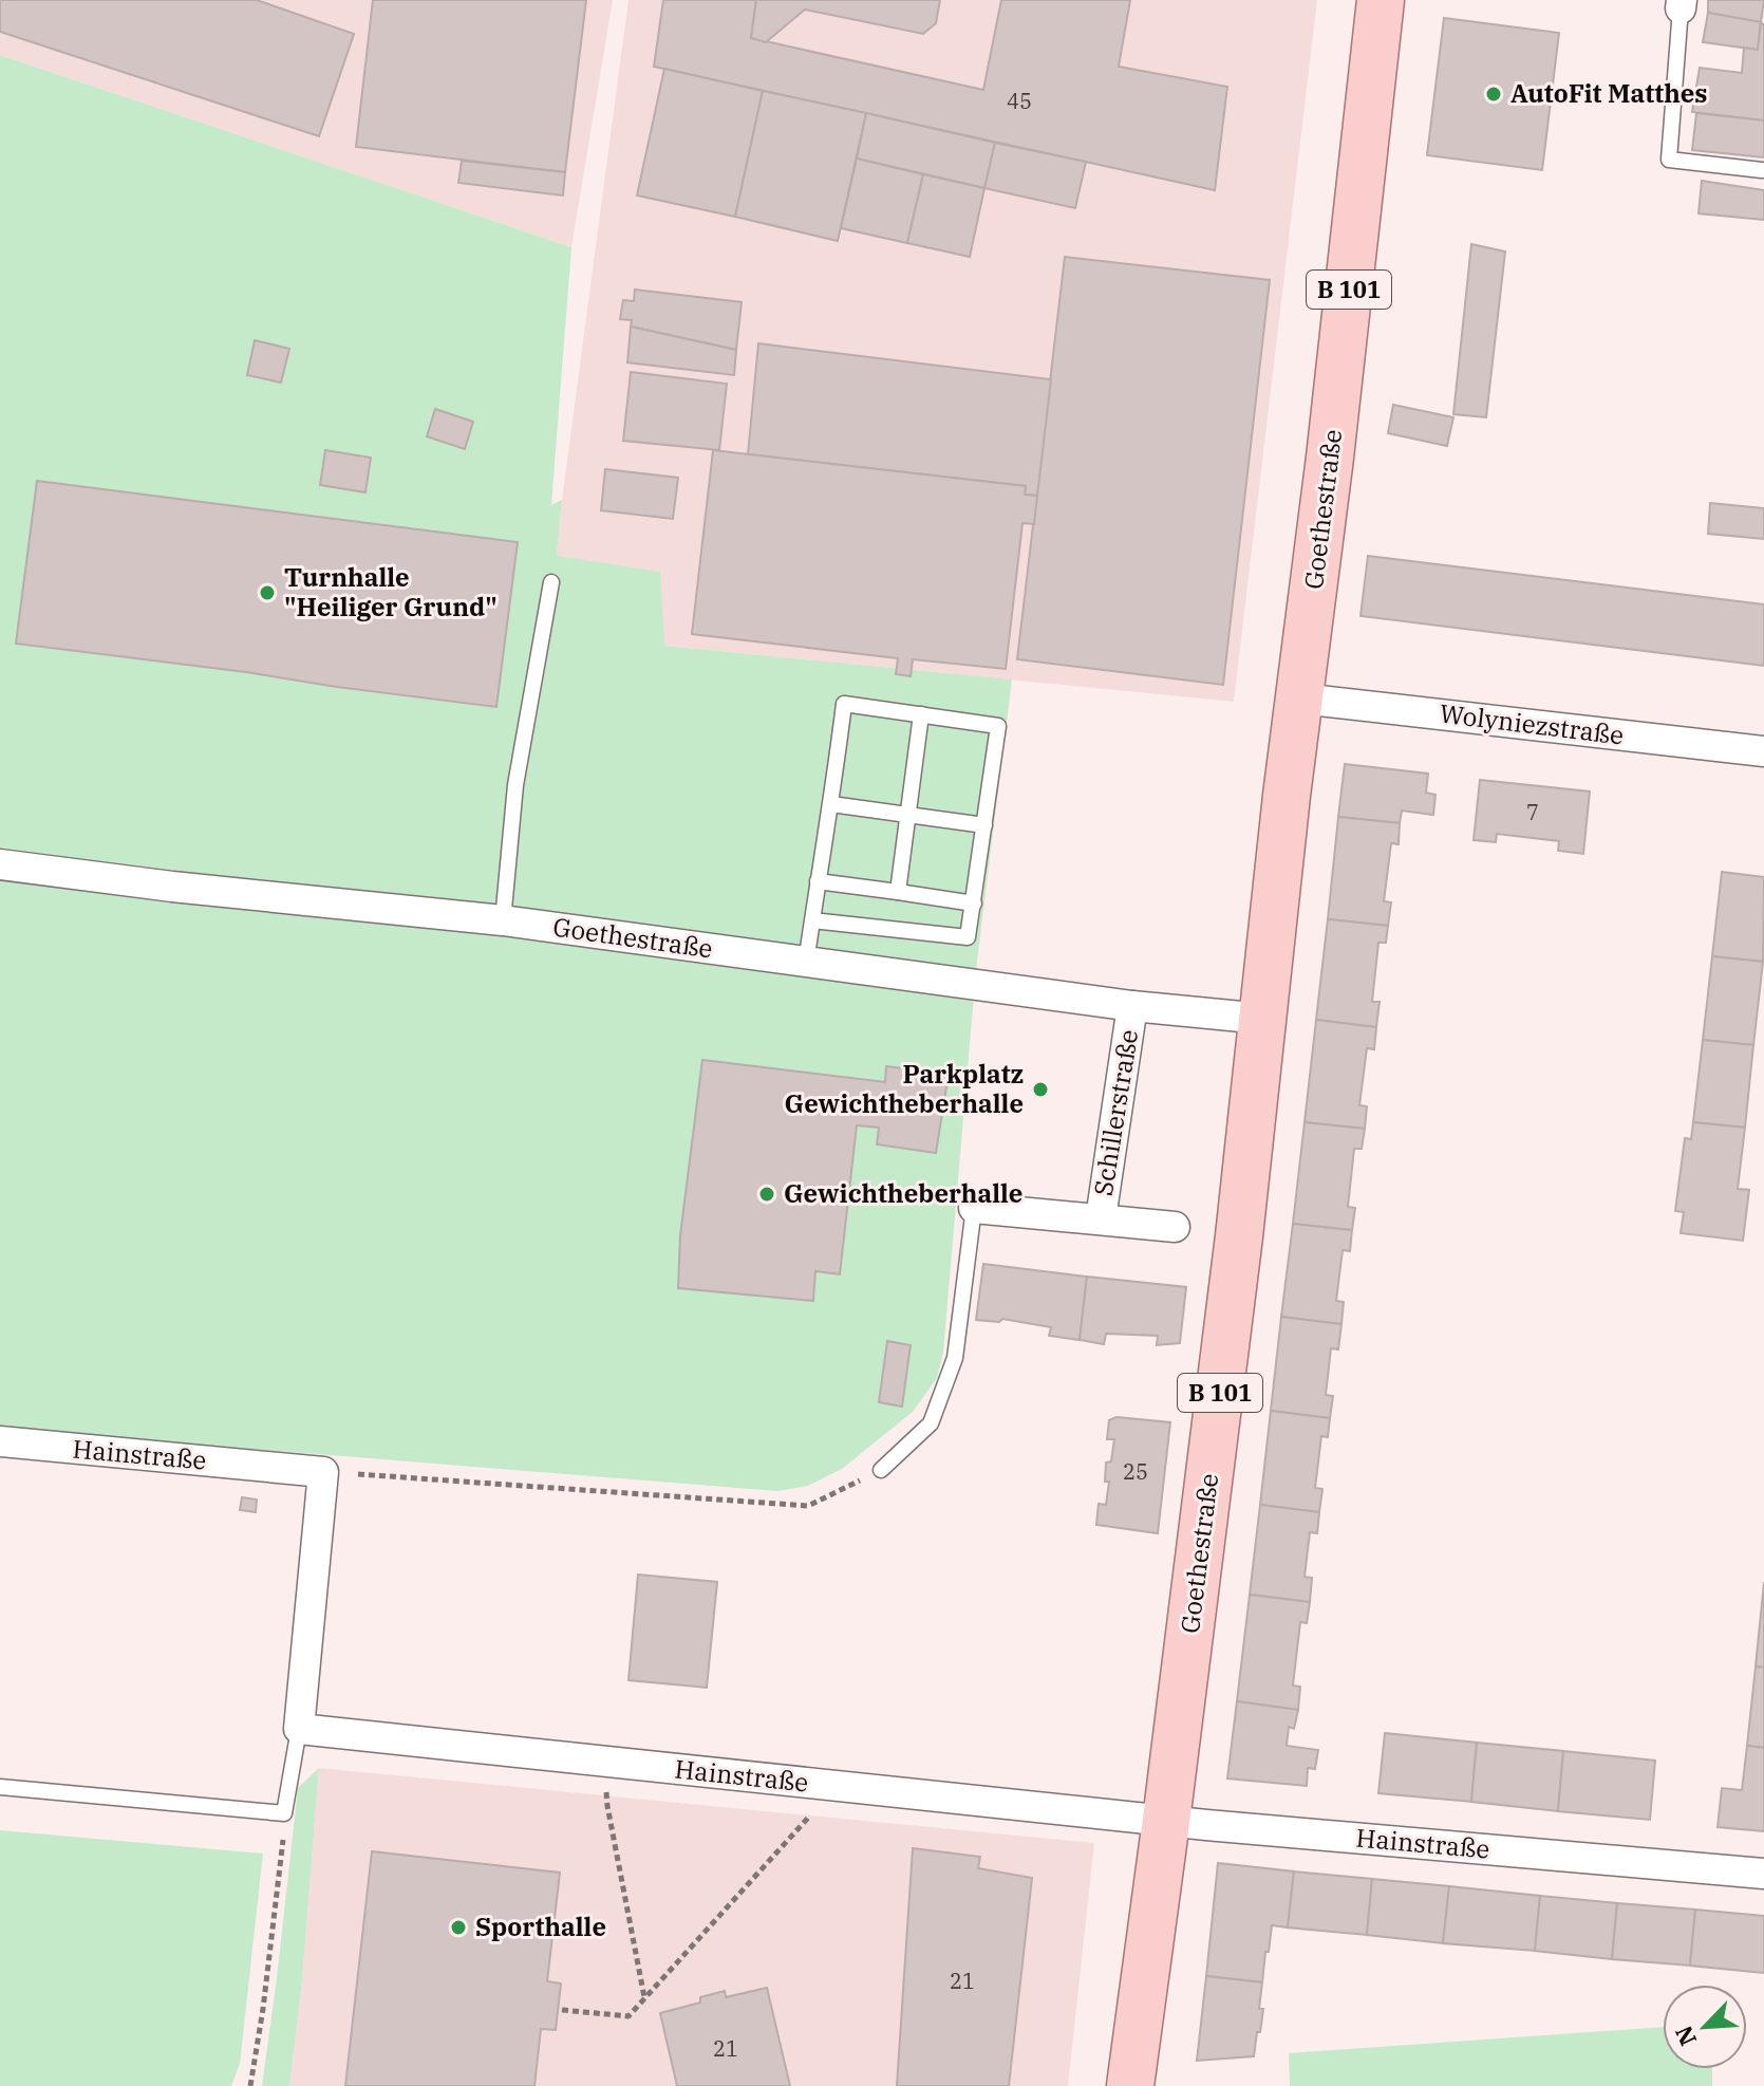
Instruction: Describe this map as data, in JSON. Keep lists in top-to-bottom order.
{
  "streets": {
    "main road": ["B 101", "Goethestraße"],
    "street": ["Wolyniezstraße", "Schillerstraße", "Hainstraße"]
  },
  "crossings": [
    ["Goethestraße", "Wolyniezstraße"],
    ["Goethestraße", "Schillerstraße"],
    ["Goethestraße", "Hainstraße"]
  ],
  "places": [
    "AutoFit Matthes",
    "Turnhalle \"Heiliger Grund\"",
    "Parkplatz Gewichtheberhalle",
    "Gewichtheberhalle",
    "Sporthalle"
  ],
  "house_numbers": [
    "45",
    "7",
    "25",
    "21",
    "21"
  ],
  "north": "bottom left"
}
